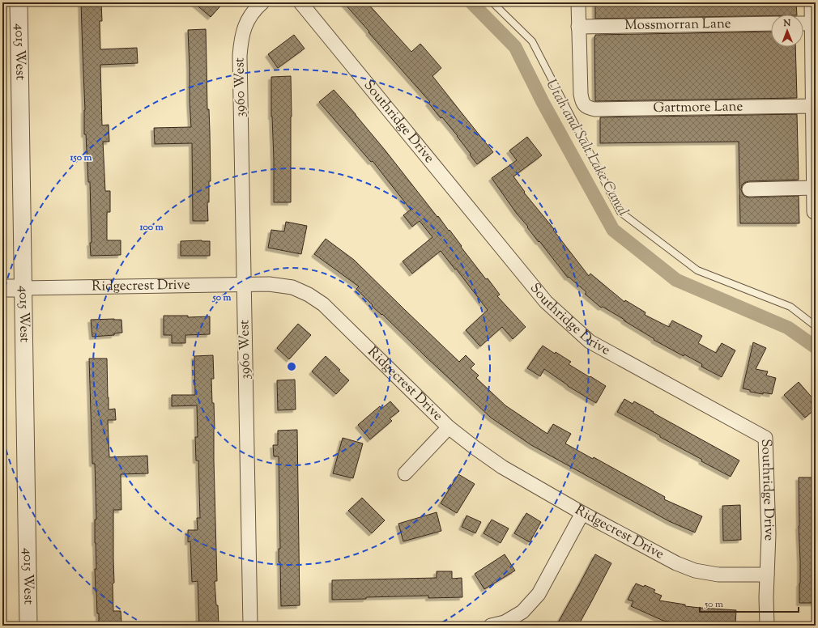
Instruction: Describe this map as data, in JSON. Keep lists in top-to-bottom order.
{
  "streets": {
    "street": [
      "Mossmorran Lane",
      "4015 West",
      "3960 West",
      "Gartmore Lane",
      "Southridge Drive",
      "Ridgecrest Drive"
    ]
  },
  "crossings": [
    ["Mossmorran Lane", "Gartmore Lane"],
    ["4015 West", "Ridgecrest Drive"],
    ["3960 West", "Ridgecrest Drive"],
    ["Southridge Drive", "Ridgecrest Drive"]
  ],
  "water": ["Utah and Salt Lake Canal"],
  "scale_bar": "50 m",
  "north": "top",
  "rings": ["150 m", "100 m", "50 m"]
}
